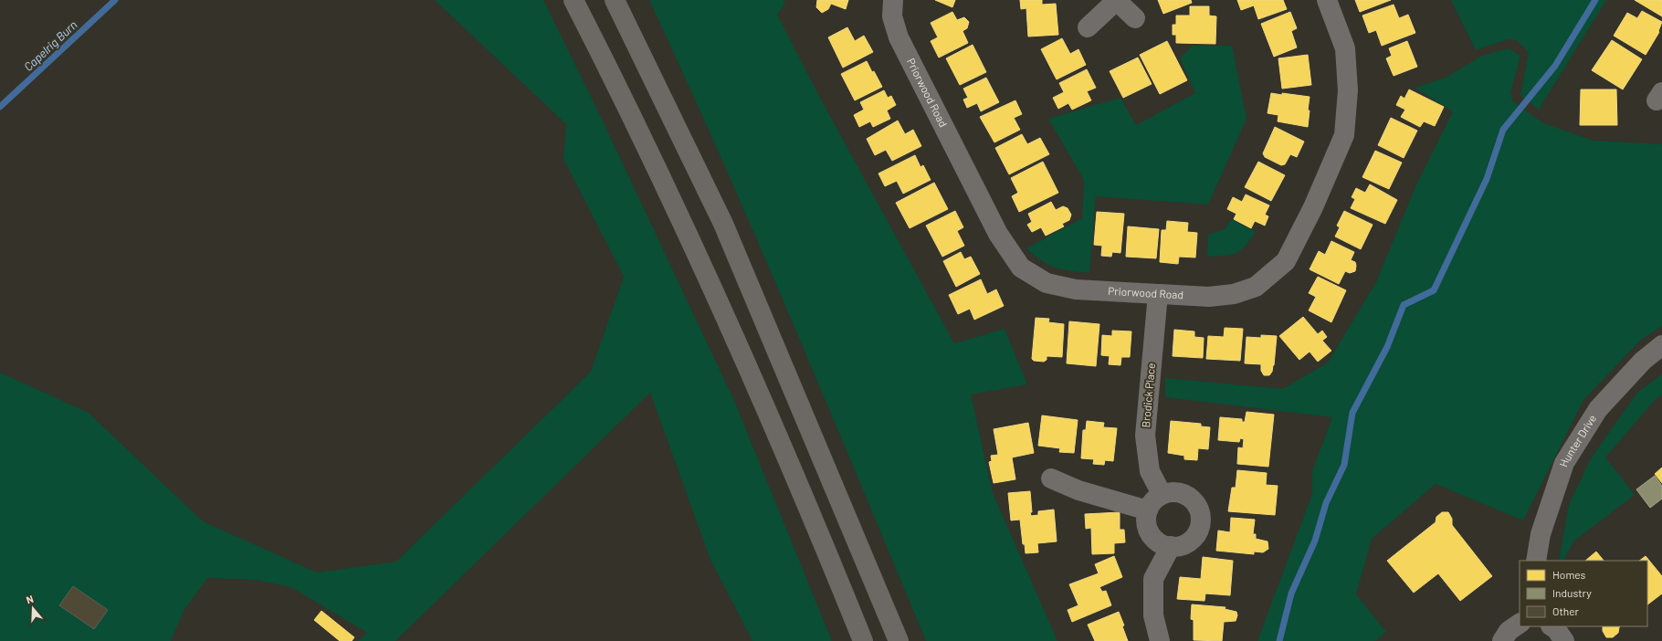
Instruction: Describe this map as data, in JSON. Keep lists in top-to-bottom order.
{
  "streets": {
    "street": ["Priorwood Road", "Brodick Place", "Hunter Drive"]
  },
  "crossings": [
    ["Priorwood Road", "Brodick Place"]
  ],
  "water": ["Capelrig Burn"],
  "legend": ["Homes", "Industry", "Other"],
  "north": "top"
}
